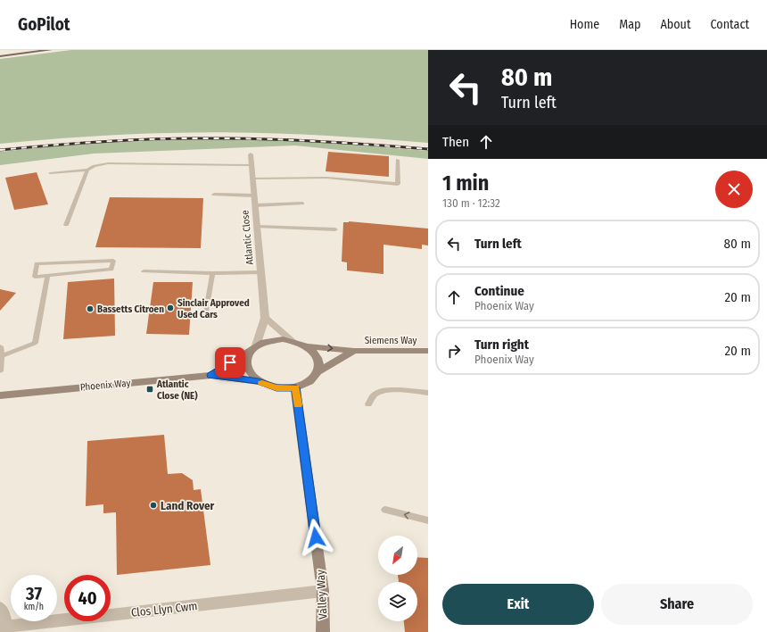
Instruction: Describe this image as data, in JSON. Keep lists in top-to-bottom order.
{
  "streets": {
    "street": [
      "Atlantic Close",
      "Siemens Way",
      "Phoenix Way",
      "Valley Way",
      "Clos Llyn Cwm"
    ]
  },
  "crossings": [
    ["Atlantic Close", "Siemens Way"],
    ["Atlantic Close", "Phoenix Way"],
    ["Atlantic Close", "Valley Way"],
    ["Siemens Way", "Phoenix Way"],
    ["Siemens Way", "Valley Way"],
    ["Phoenix Way", "Valley Way"],
    ["Valley Way", "Clos Llyn Cwm"]
  ],
  "places": {
    "other": ["Sinclair Approved Used Cars", "Bassetts Citroen", "Land Rover"],
    "transit": ["Atlantic Close (NE)"]
  },
  "north": "bottom left",
  "page": {
    "header": "GoPilot",
    "nav": [
      "Home",
      "Map",
      "About",
      "Contact"
    ],
    "turn": ["80 m", "Turn left"],
    "then": "Then",
    "heading": ["1 min", "130 m · 12:32"],
    "list": [
      {
        "name": "Turn left",
        "value": "80 m"
      },
      {
        "name": "Continue",
        "note": "Phoenix Way",
        "value": "20 m"
      },
      {
        "name": "Turn right",
        "note": "Phoenix Way",
        "value": "20 m"
      }
    ],
    "speed": "37 km/h",
    "limit": "40",
    "buttons": ["Exit", "Share"]
  }
}
